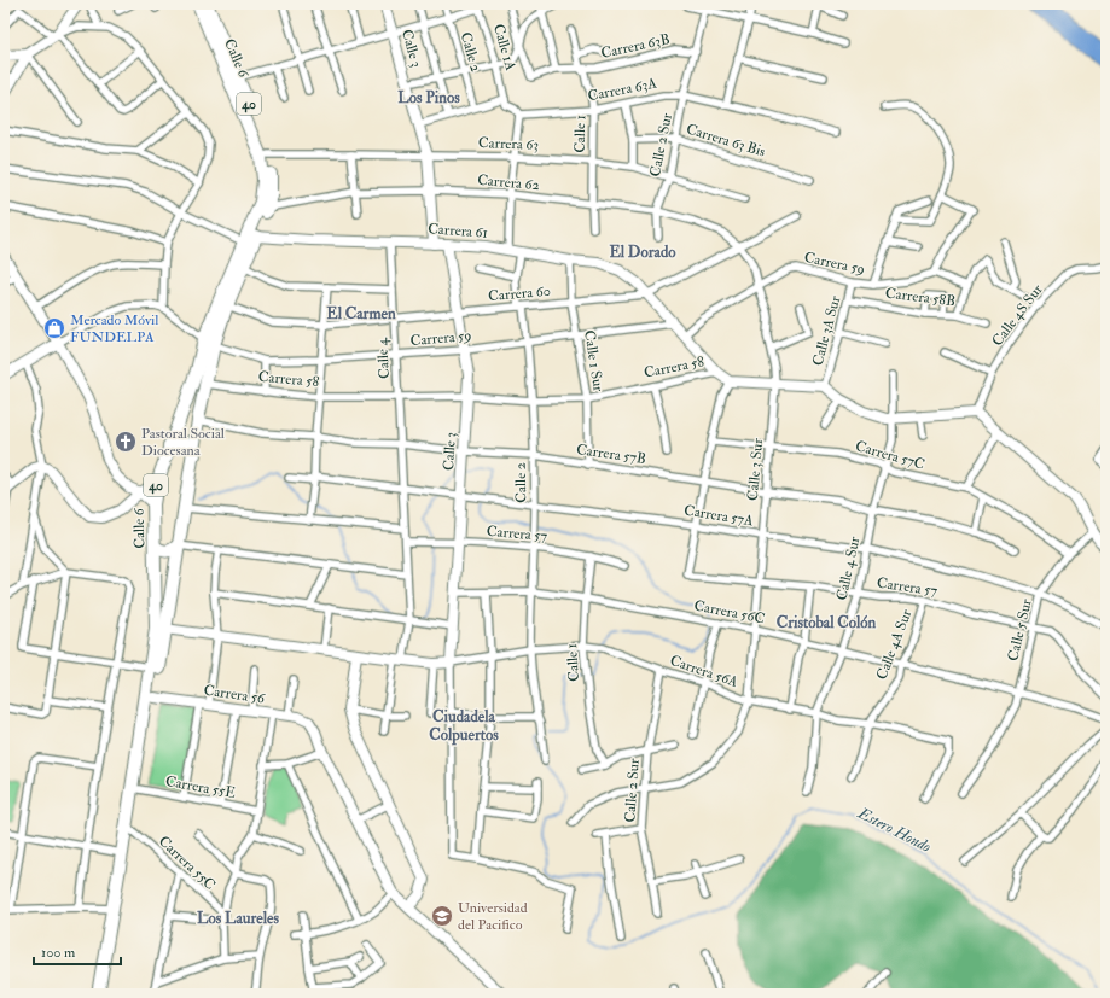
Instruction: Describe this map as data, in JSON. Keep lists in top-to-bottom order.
{
  "streets": {
    "highway": ["Calle 6", "40"],
    "main road": [
      "Calle 3",
      "Carrera 61",
      "Carrera 58",
      "Carrera 56"
    ],
    "street": [
      "Carrera 63B",
      "Calle 1A",
      "Calle 2",
      "Carrera 63A",
      "Calle 1",
      "Carrera 63 Bis",
      "Carrera 63",
      "Calle 2 Sur",
      "Carrera 62",
      "Carrera 59",
      "Carrera 60",
      "Carrera 58B",
      "Calle 4S Sur",
      "Calle 3A Sur",
      "Calle 4",
      "Calle 1 Sur",
      "Carrera 57B",
      "Carrera 57C",
      "Calle 3 Sur",
      "Carrera 57A",
      "Carrera 57",
      "Calle 4 Sur",
      "Carrera 56C",
      "Calle 5 Sur",
      "Calle 4A Sur",
      "Carrera 56A",
      "Carrera 55E",
      "Carrera 55C"
    ]
  },
  "crossings": [
    ["Carrera 63B", "Calle 1"],
    ["Carrera 63B", "Calle 2 Sur"],
    ["Calle 3", "Carrera 63"],
    ["Calle 3", "Carrera 62"],
    ["Calle 3", "Carrera 61"],
    ["Calle 3", "Carrera 59"],
    ["Calle 3", "Carrera 60"],
    ["Calle 3", "Carrera 58"],
    ["Calle 3", "Carrera 57B"],
    ["Calle 3", "Carrera 57A"],
    ["Calle 3", "Carrera 57"],
    ["Calle 3", "Carrera 56C"],
    ["Calle 3", "Carrera 56A"],
    ["Calle 2", "Carrera 61"],
    ["Calle 2", "Carrera 59"],
    ["Calle 2", "Carrera 60"],
    ["Calle 2", "Carrera 58"],
    ["Calle 2", "Carrera 57B"],
    ["Calle 2", "Carrera 57A"],
    ["Calle 2", "Carrera 57"],
    ["Calle 2", "Carrera 56C"],
    ["Calle 2", "Carrera 56A"],
    ["Calle 6", "Carrera 63"],
    ["Calle 6", "Carrera 62"],
    ["Calle 6", "Carrera 61"],
    ["Calle 6", "Carrera 59"],
    ["Calle 6", "Carrera 60"],
    ["Calle 6", "Carrera 58"],
    ["Calle 6", "Carrera 57B"],
    ["Calle 6", "Carrera 56"],
    ["Calle 6", "Carrera 55E"],
    ["Calle 6", "Carrera 55C"],
    ["Carrera 63A", "Calle 1"],
    ["Carrera 63A", "Calle 2 Sur"],
    ["Calle 1", "Carrera 63"],
    ["Calle 1", "Carrera 62"],
    ["Calle 1", "Carrera 57"],
    ["Calle 1", "Carrera 56C"],
    ["Calle 1", "Carrera 56A"],
    ["Carrera 63 Bis", "Calle 2 Sur"],
    ["Carrera 63", "Calle 2 Sur"],
    ["Calle 2 Sur", "Carrera 62"],
    ["Calle 2 Sur", "Calle 3 Sur"],
    ["Calle 2 Sur", "Carrera 56A"],
    ["Carrera 62", "Carrera 60"],
    ["Carrera 62", "Calle 3 Sur"],
    ["Carrera 61", "Carrera 59"],
    ["Carrera 61", "Carrera 60"],
    ["Carrera 61", "Calle 4"],
    ["Carrera 61", "Calle 1 Sur"],
    ["Carrera 61", "Carrera 58"],
    ["Carrera 59", "Calle 3A Sur"],
    ["Carrera 59", "Calle 4"],
    ["Carrera 59", "Calle 1 Sur"],
    ["Carrera 59", "Calle 3 Sur"],
    ["Carrera 60", "Calle 4"],
    ["Carrera 60", "Calle 1 Sur"],
    ["Carrera 60", "Calle 3 Sur"],
    ["Carrera 58B", "Calle 3A Sur"],
    ["Calle 4", "Carrera 58"],
    ["Calle 4", "Carrera 57B"],
    ["Calle 4", "Carrera 57A"],
    ["Calle 4", "Carrera 57"],
    ["Calle 1 Sur", "Carrera 58"],
    ["Calle 1 Sur", "Carrera 57B"],
    ["Carrera 57B", "Calle 3 Sur"],
    ["Carrera 57B", "Calle 4 Sur"],
    ["Carrera 57C", "Calle 3 Sur"],
    ["Carrera 57C", "Calle 4 Sur"],
    ["Carrera 57C", "Calle 5 Sur"],
    ["Calle 3 Sur", "Carrera 57A"],
    ["Calle 3 Sur", "Carrera 57"],
    ["Calle 3 Sur", "Carrera 56C"],
    ["Calle 3 Sur", "Carrera 56A"],
    ["Carrera 57A", "Carrera 57"],
    ["Carrera 57A", "Calle 4 Sur"],
    ["Carrera 57A", "Calle 5 Sur"],
    ["Carrera 57", "Calle 4 Sur"],
    ["Carrera 57", "Calle 5 Sur"],
    ["Carrera 57", "Calle 4A Sur"],
    ["Calle 4 Sur", "Carrera 56C"],
    ["Calle 4 Sur", "Carrera 56A"],
    ["Carrera 56C", "Calle 5 Sur"],
    ["Carrera 56C", "Calle 4A Sur"],
    ["Calle 4A Sur", "Carrera 56A"]
  ],
  "districts": [
    "Los Pinos",
    "El Dorado",
    "El Carmen",
    "Cristobal Colón",
    "Ciudadela Colpuertos",
    "Los Laureles"
  ],
  "water": ["Estero Hondo"],
  "places": {
    "shop": ["Mercado Móvil FUNDELPA"],
    "church": ["Pastoral Social Diocesana"],
    "school or university": ["Universidad del Pacifico"]
  },
  "scale_bar": "100 m"
}
